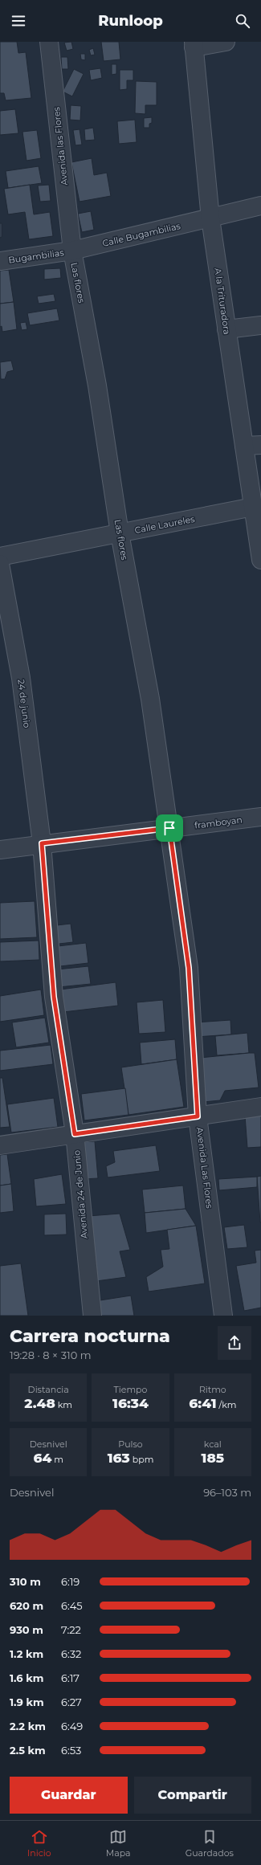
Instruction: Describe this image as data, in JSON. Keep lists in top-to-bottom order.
{
  "streets": {
    "street": [
      "Avenida las Flores",
      "Calle Bugambilias",
      "Bugambilias",
      "Las flores",
      "A la Trituradora",
      "Calle Laureles",
      "24 de junio",
      "framboyan",
      "Avenida Las Flores",
      "Avenida 24 de Junio"
    ]
  },
  "crossings": [
    ["Avenida las Flores", "Calle Bugambilias"],
    ["Avenida las Flores", "Bugambilias"],
    ["Avenida las Flores", "Las flores"],
    ["Calle Bugambilias", "Bugambilias"],
    ["Calle Bugambilias", "Las flores"],
    ["Calle Bugambilias", "A la Trituradora"],
    ["Bugambilias", "Las flores"],
    ["Las flores", "Calle Laureles"],
    ["Las flores", "framboyan"],
    ["Las flores", "Avenida Las Flores"],
    ["A la Trituradora", "Calle Laureles"],
    ["24 de junio", "framboyan"],
    ["24 de junio", "Avenida 24 de Junio"],
    ["framboyan", "Avenida Las Flores"],
    ["framboyan", "Avenida 24 de Junio"]
  ],
  "page": {
    "header": "Runloop",
    "heading": ["Carrera nocturna", "19:28 · 8 × 310 m"],
    "stats": [
      ["Distancia", "2.48 km"],
      ["Tiempo", "16:34"],
      ["Ritmo", "6:41 /km"],
      ["Desnivel", "64 m"],
      ["Pulso", "163 bpm"],
      ["kcal", "185"]
    ],
    "chart": ["Desnivel", "96–103 m"],
    "list": [
      {
        "name": "310 m",
        "note": "6:19"
      },
      {
        "name": "620 m",
        "note": "6:45"
      },
      {
        "name": "930 m",
        "note": "7:22"
      },
      {
        "name": "1.2 km",
        "note": "6:32"
      },
      {
        "name": "1.6 km",
        "note": "6:17"
      },
      {
        "name": "1.9 km",
        "note": "6:27"
      },
      {
        "name": "2.2 km",
        "note": "6:49"
      },
      {
        "name": "2.5 km",
        "note": "6:53"
      }
    ],
    "buttons": ["Guardar", "Compartir"],
    "tabs": ["Inicio", "Mapa", "Guardados"]
  }
}
